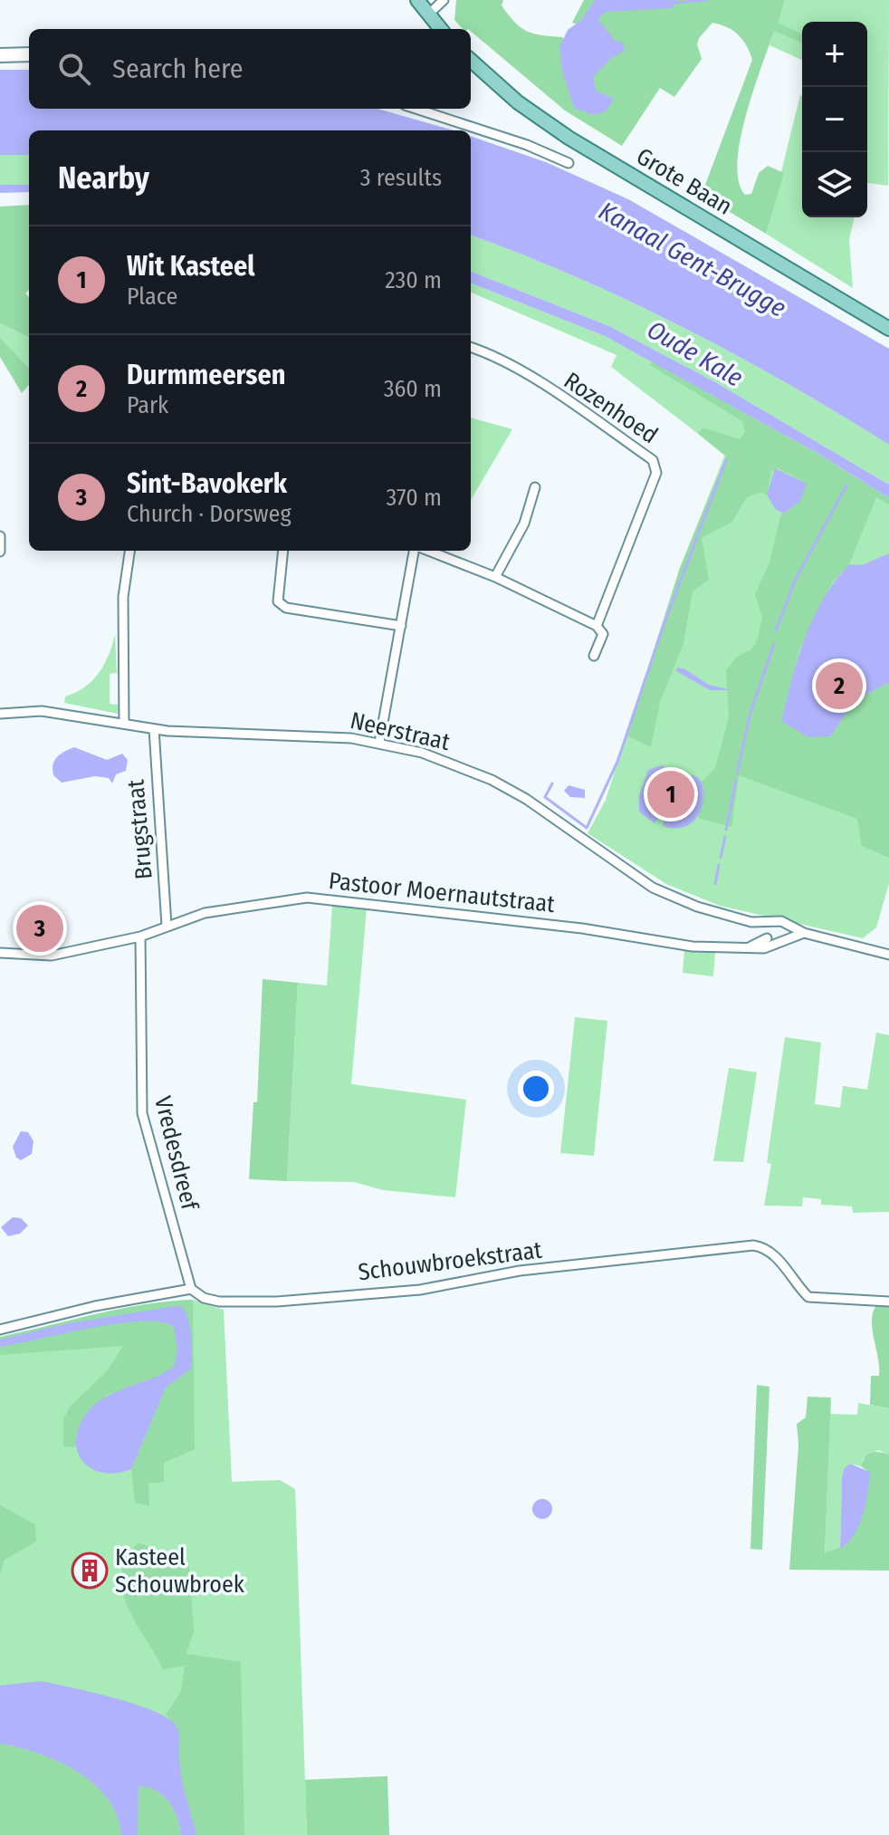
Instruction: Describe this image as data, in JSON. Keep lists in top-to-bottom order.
{
  "streets": {
    "main road": ["Grote Baan"],
    "street": [
      "Rozenhoed",
      "Neerstraat",
      "Brugstraat",
      "Pastoor Moernautstraat",
      "Vredesdreef",
      "Schouwbroekstraat"
    ]
  },
  "crossings": [
    ["Neerstraat", "Brugstraat"],
    ["Brugstraat", "Pastoor Moernautstraat"],
    ["Pastoor Moernautstraat", "Vredesdreef"],
    ["Vredesdreef", "Schouwbroekstraat"]
  ],
  "water": ["Kanaal Gent-Brugge", "Oude Kale"],
  "places": {
    "building": ["Kasteel Schouwbroek"]
  },
  "page": {
    "map_buttons": ["+", "−"],
    "search": "Search here",
    "heading": ["Nearby", "3 results"],
    "list": [
      {
        "mark": "1",
        "name": "Wit Kasteel",
        "note": "Place",
        "value": "230 m"
      },
      {
        "mark": "2",
        "name": "Durmmeersen",
        "note": "Park",
        "value": "360 m"
      },
      {
        "mark": "3",
        "name": "Sint-Bavokerk",
        "note": "Church · Dorsweg",
        "value": "370 m"
      }
    ],
    "pins": ["2", "1", "3"]
  }
}
